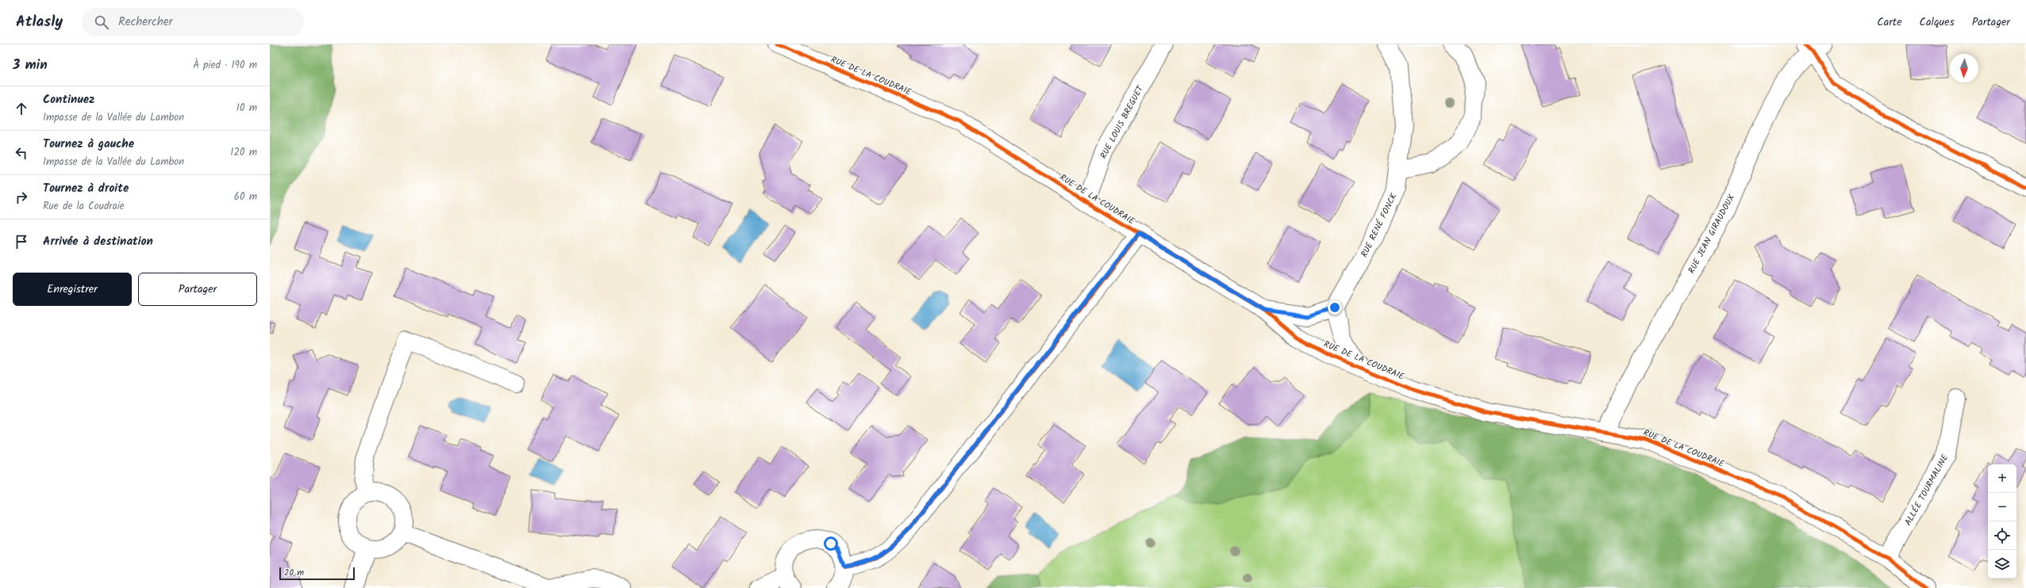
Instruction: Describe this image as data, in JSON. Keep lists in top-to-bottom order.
{
  "streets": {
    "street": [
      "RUE DE LA COUDRAIE",
      "RUE LOUIS BREGUET",
      "RUE RENÉ FONCK",
      "RUE JEAN GIRAUDOUX",
      "ALLÉE TOURMALINE"
    ]
  },
  "crossings": [
    ["RUE DE LA COUDRAIE", "RUE LOUIS BREGUET"],
    ["RUE DE LA COUDRAIE", "RUE RENÉ FONCK"],
    ["RUE DE LA COUDRAIE", "RUE JEAN GIRAUDOUX"],
    ["RUE DE LA COUDRAIE", "ALLÉE TOURMALINE"]
  ],
  "scale_bar": "20 m",
  "north": "bottom",
  "page": {
    "header": "Atlasly",
    "search": "Rechercher",
    "nav": ["Carte", "Calques", "Partager"],
    "heading": ["3 min", "À pied · 190 m"],
    "list": [
      ["Continuez", "Impasse de la Vallée du Lambon", "10 m"],
      ["Tournez à gauche", "Impasse de la Vallée du Lambon", "120 m"],
      ["Tournez à droite", "Rue de la Coudraie", "60 m"],
      "Arrivée à destination"
    ],
    "buttons": ["Enregistrer", "Partager"],
    "map_buttons": ["+", "−"],
    "scale": "20 m"
  }
}
